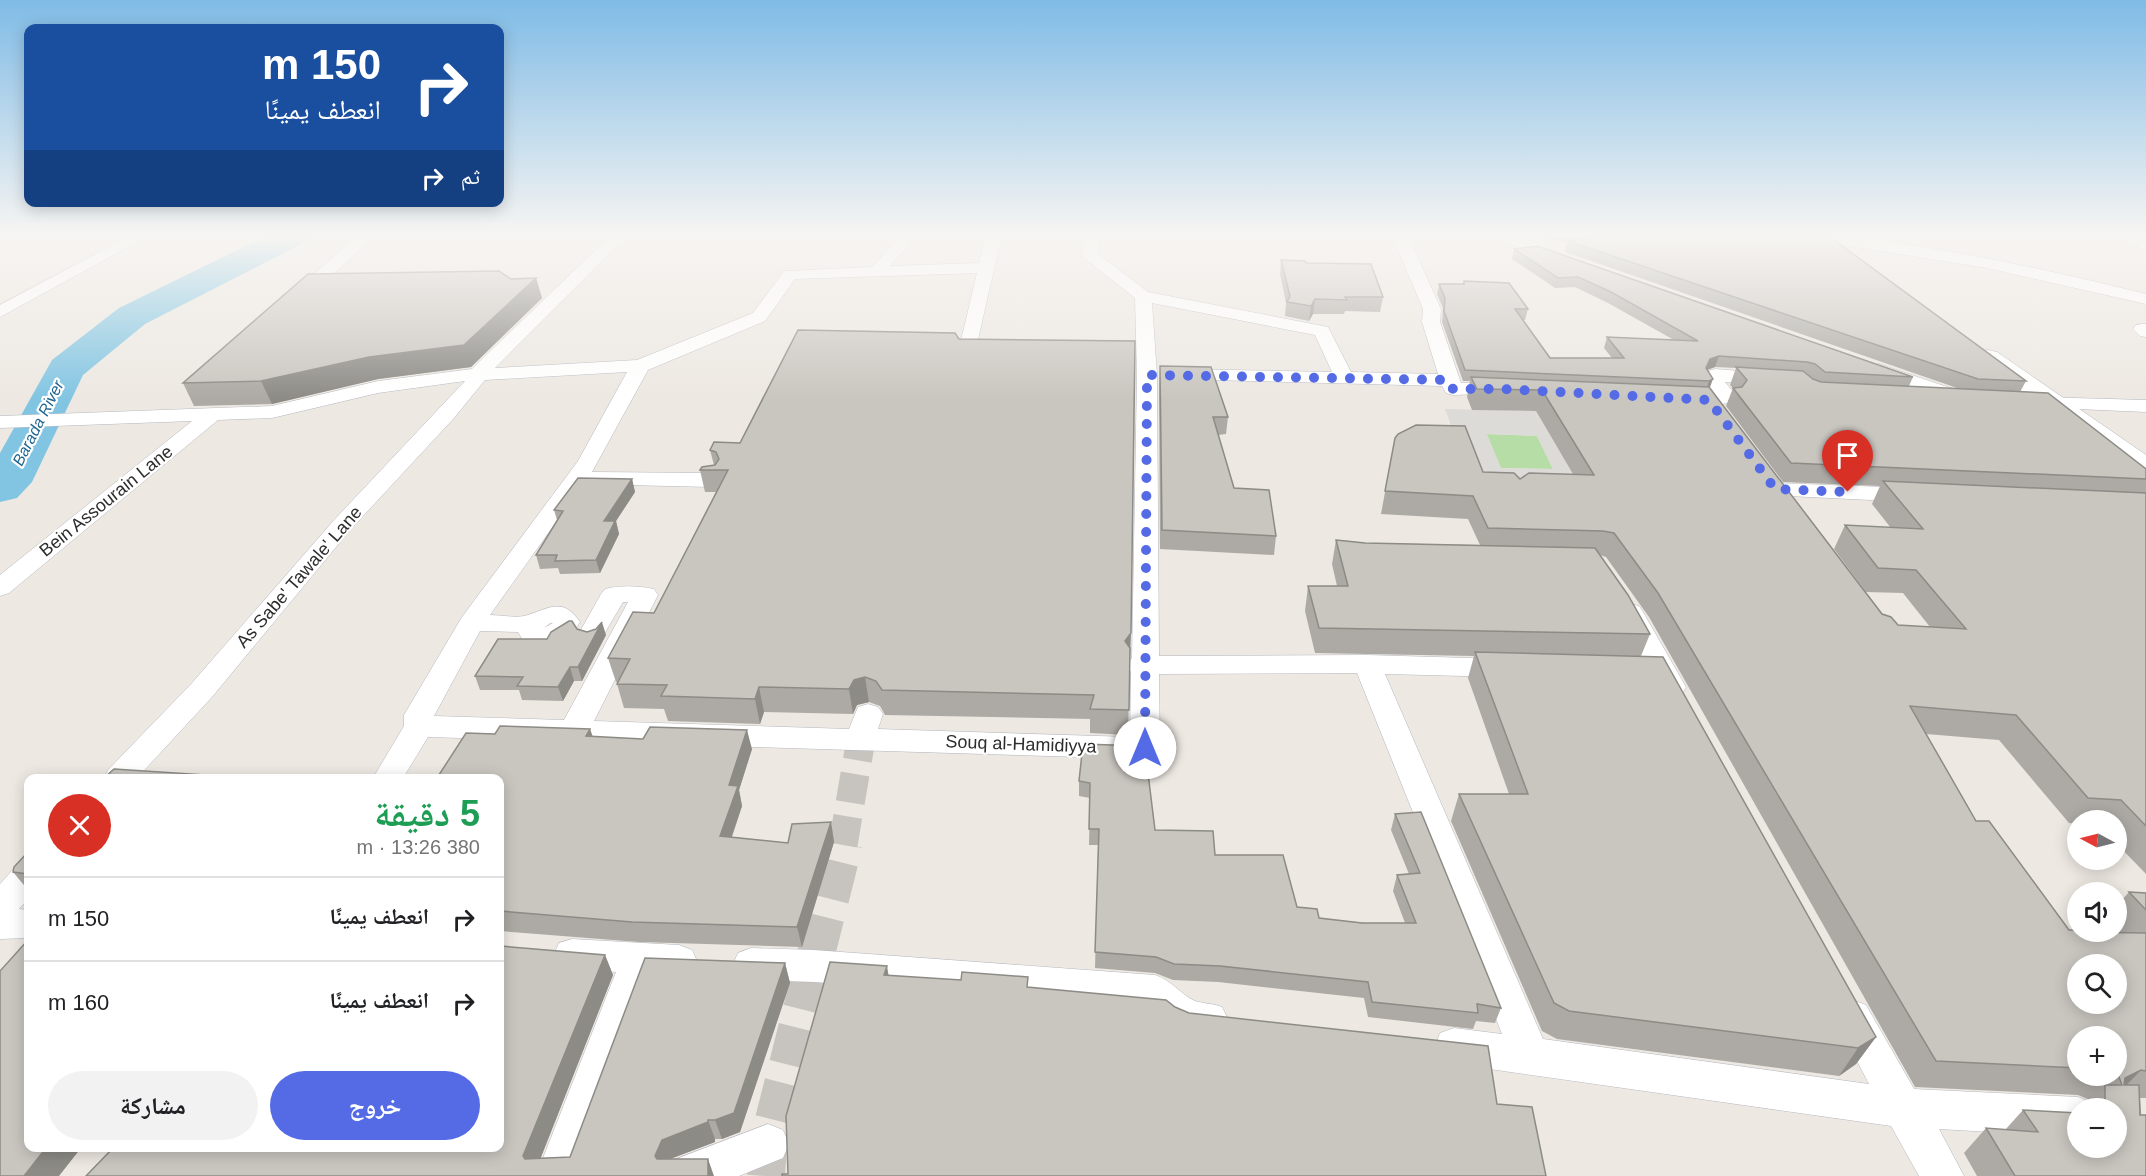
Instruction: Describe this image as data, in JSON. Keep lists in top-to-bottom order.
{
  "streets": {
    "street": ["Bein Assourain Lane", "As Sabe' Tawale' Lane", "Souq al-Hamidiyya"]
  },
  "water": ["Barada River"],
  "north": "left",
  "page": {
    "turn": ["150 m", "انعطف يمينًا"],
    "then": "ثم",
    "heading": ["5 دقيقة", "380 m · 13:26"],
    "map_buttons": ["+", "−"],
    "list": [
      {
        "name": "انعطف يمينًا",
        "value": "150 m"
      },
      {
        "name": "انعطف يمينًا",
        "value": "160 m"
      }
    ],
    "buttons": ["خروج", "مشاركة"]
  }
}
